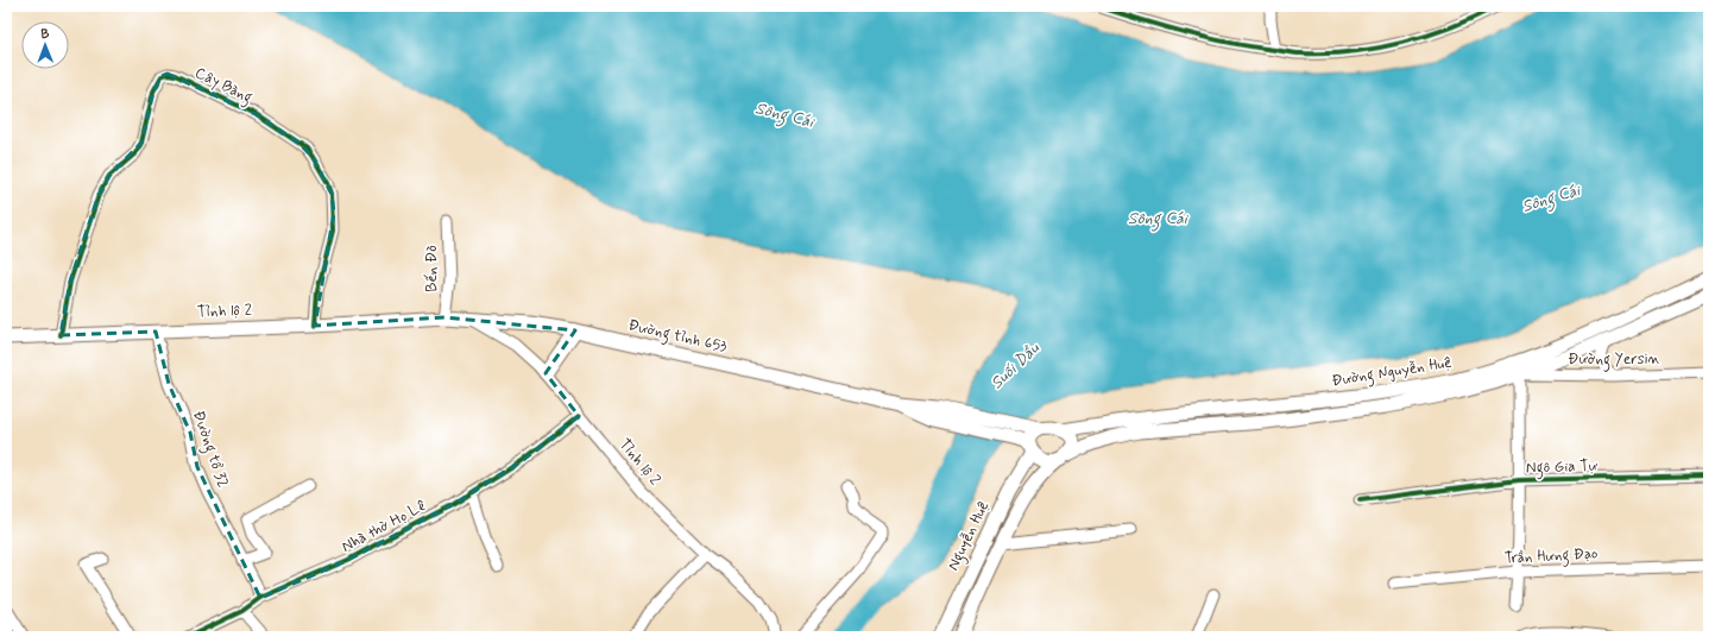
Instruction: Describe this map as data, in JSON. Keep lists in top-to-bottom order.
{
  "streets": {
    "main road": [
      "Tỉnh lộ 2",
      "Đường tỉnh 653",
      "Đường Nguyễn Huệ",
      "Nguyễn Huệ"
    ],
    "street": [
      "Cây Bàng",
      "Bến Đò",
      "Đường Yersin",
      "Đường tổ 32",
      "Ngô Gia Tự",
      "Nhà thờ Họ Lê",
      "Trần Hưng Đạo"
    ]
  },
  "crossings": [
    ["Cây Bàng", "Tỉnh lộ 2"],
    ["Bến Đò", "Tỉnh lộ 2"],
    ["Bến Đò", "Đường tỉnh 653"],
    ["Tỉnh lộ 2", "Đường tỉnh 653"],
    ["Tỉnh lộ 2", "Đường tổ 32"],
    ["Tỉnh lộ 2", "Nhà thờ Họ Lê"],
    ["Đường tỉnh 653", "Đường Nguyễn Huệ"],
    ["Đường tỉnh 653", "Nguyễn Huệ"],
    ["Đường Yersin", "Đường Nguyễn Huệ"],
    ["Đường Nguyễn Huệ", "Nguyễn Huệ"],
    ["Đường tổ 32", "Nhà thờ Họ Lê"]
  ],
  "water": ["Sông Cái", "Suối Dầu"],
  "north": "top"
}
